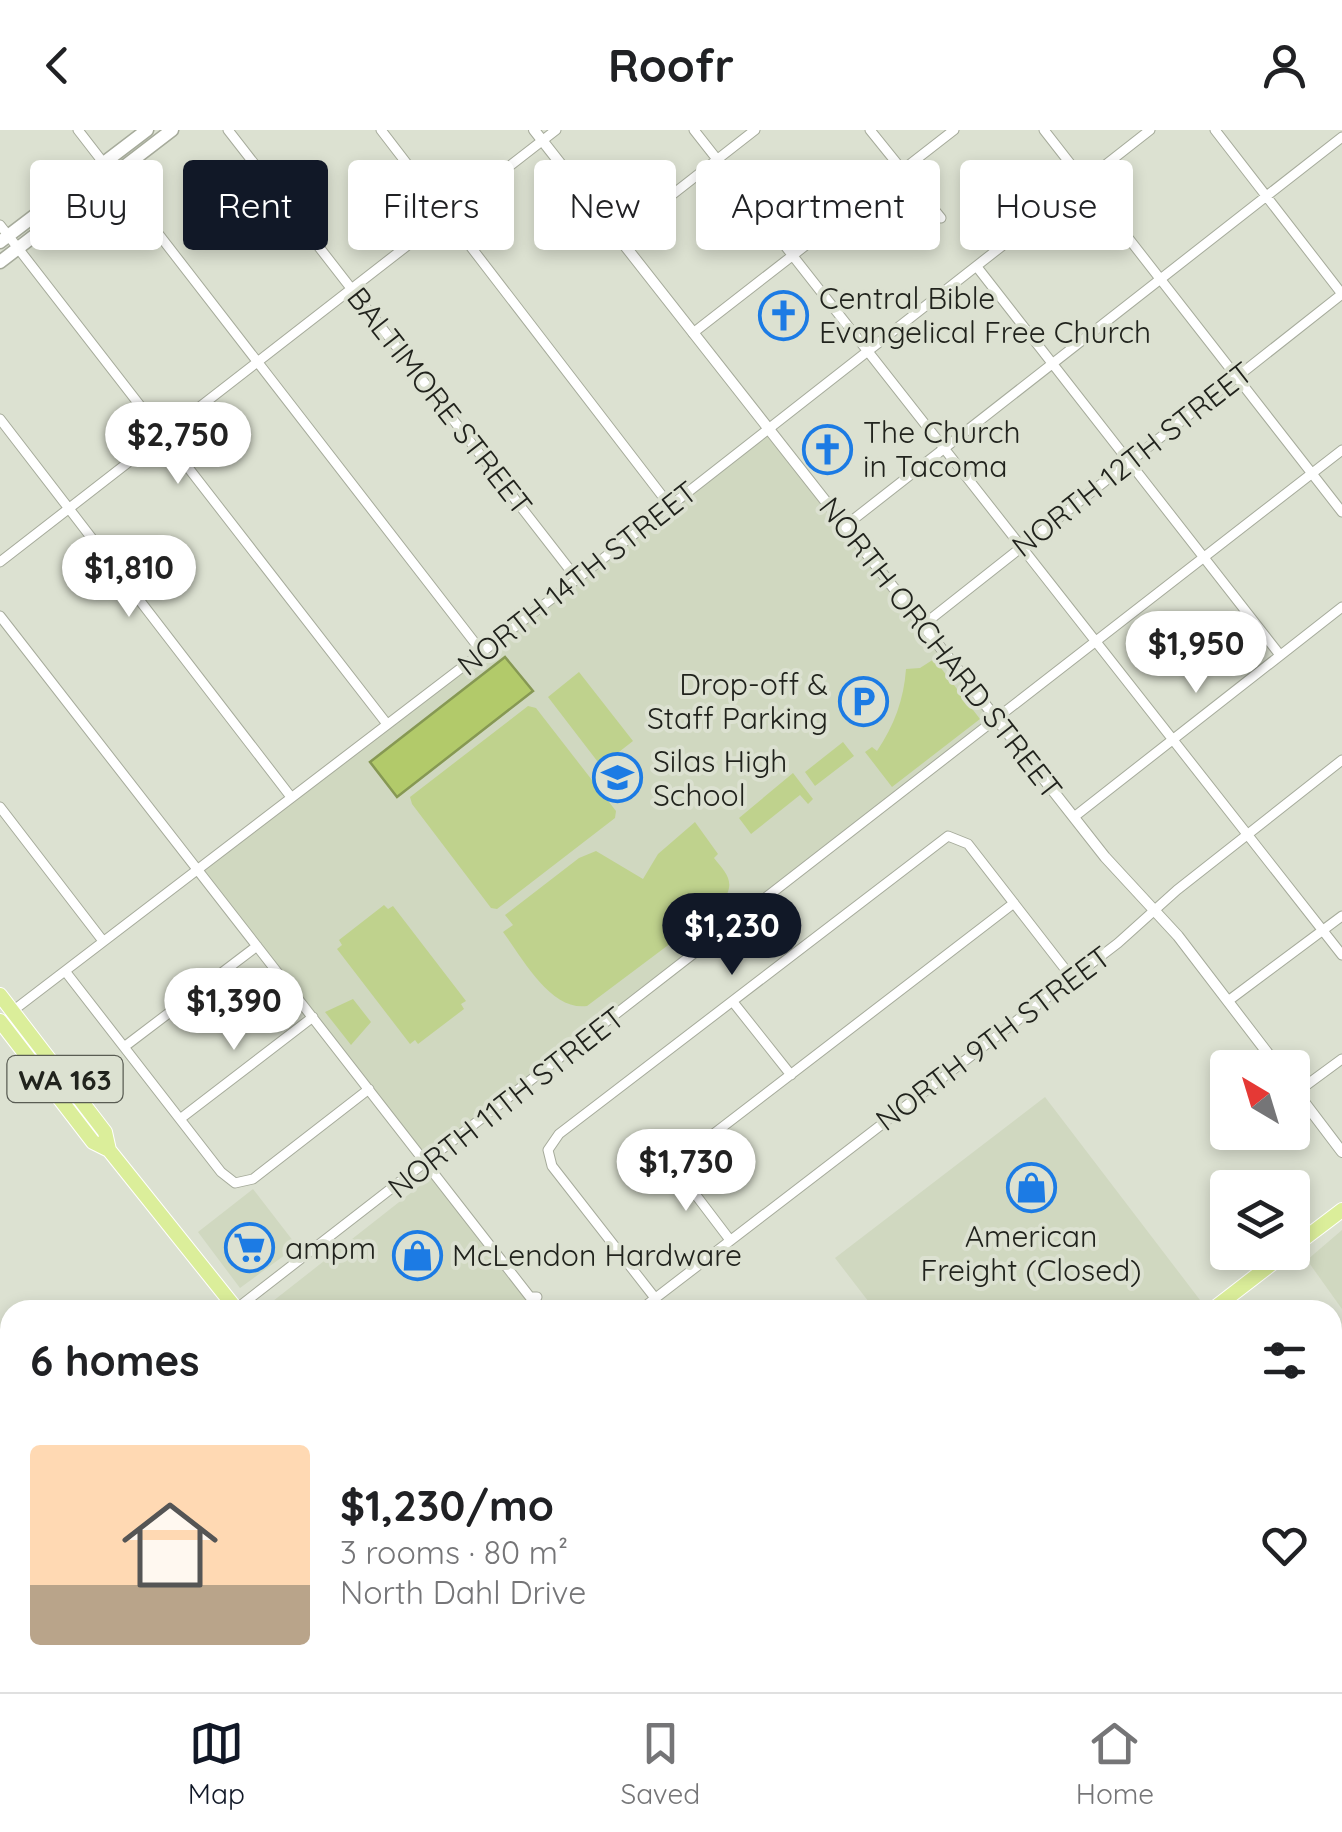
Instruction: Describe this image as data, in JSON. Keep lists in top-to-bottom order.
{
  "streets": {
    "main road": ["WA 163"],
    "street": [
      "BALTIMORE STREET",
      "NORTH 12TH STREET",
      "NORTH 14TH STREET",
      "NORTH ORCHARD STREET",
      "NORTH 9TH STREET",
      "NORTH 11TH STREET"
    ]
  },
  "crossings": [
    ["BALTIMORE STREET", "NORTH 14TH STREET"],
    ["NORTH 12TH STREET", "NORTH ORCHARD STREET"],
    ["NORTH 14TH STREET", "NORTH ORCHARD STREET"],
    ["NORTH 14TH STREET", "WA 163"],
    ["NORTH ORCHARD STREET", "NORTH 9TH STREET"],
    ["NORTH ORCHARD STREET", "NORTH 11TH STREET"]
  ],
  "places": {
    "church": ["Central Bible Evangelical Free Church", "The Church in Tacoma"],
    "parking": ["Drop-off & Staff Parking"],
    "school or university": ["Silas High School"],
    "shop": ["American Freight (Closed)", "McLendon Hardware"],
    "supermarket": ["ampm"]
  },
  "north": "top left",
  "page": {
    "header": "Roofr",
    "chip": [
      "Buy",
      "Rent",
      "Filters",
      "New",
      "Apartment",
      "House"
    ],
    "price": [
      "$2,750",
      "$1,810",
      "$1,950",
      "$1,230",
      "$1,390",
      "$1,730"
    ],
    "heading": "6 homes",
    "list": [
      {
        "name": "$1,230/mo",
        "note": "3 rooms · 80 m² · North Dahl Drive"
      }
    ],
    "tabs": ["Map", "Saved", "Home"]
  }
}
